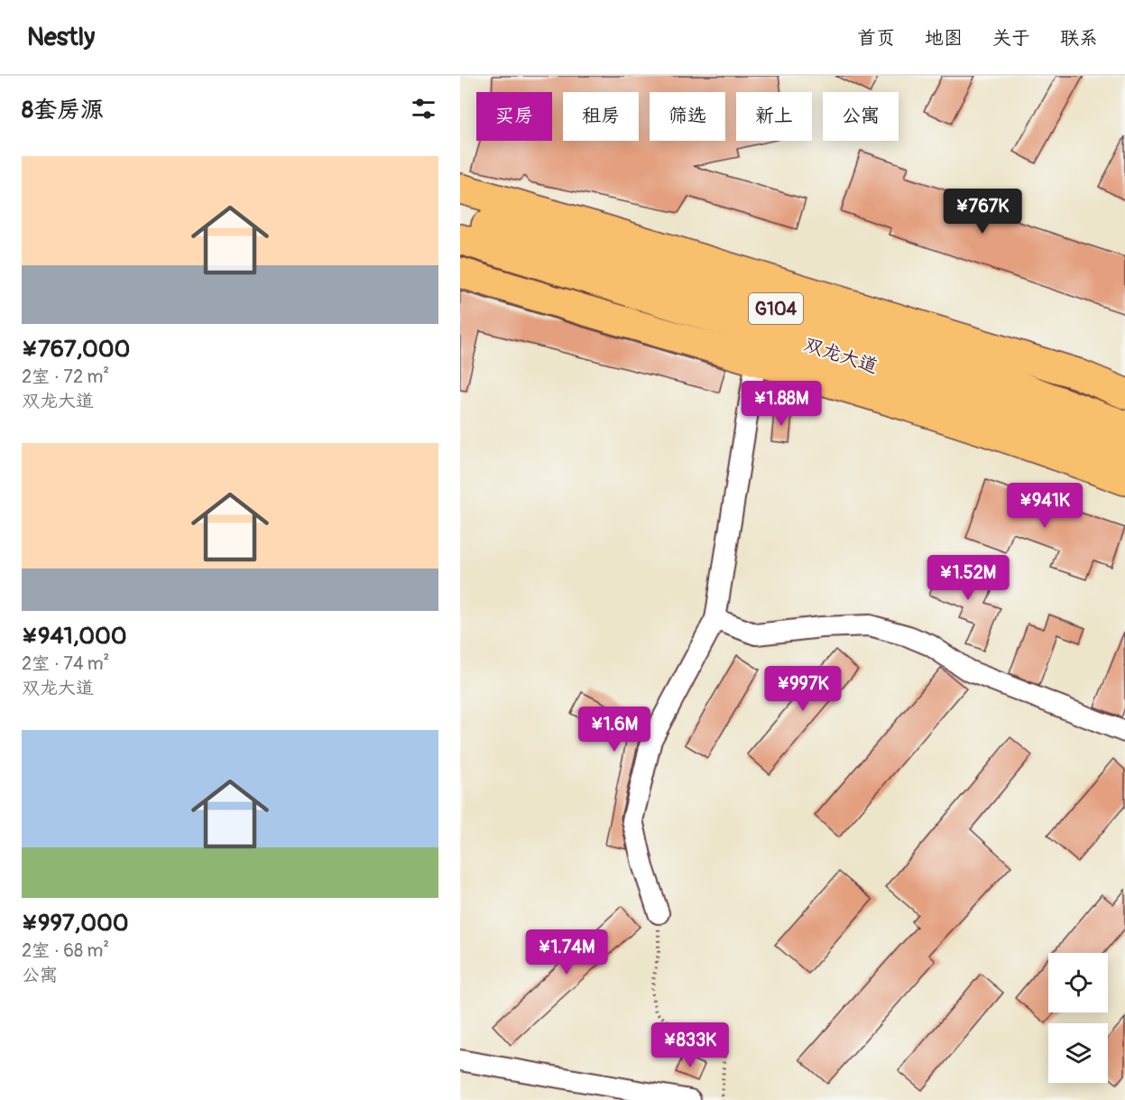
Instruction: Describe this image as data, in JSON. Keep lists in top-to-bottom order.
{
  "streets": {
    "highway": ["G104", "双龙大道"]
  },
  "page": {
    "header": "Nestly",
    "nav": [
      "首页",
      "地图",
      "关于",
      "联系"
    ],
    "heading": "8套房源",
    "chip": [
      "买房",
      "租房",
      "筛选",
      "新上",
      "公寓"
    ],
    "list": [
      {
        "name": "¥767,000",
        "note": "2室 · 72 m² · 双龙大道"
      },
      {
        "name": "¥941,000",
        "note": "2室 · 74 m² · 双龙大道"
      },
      {
        "name": "¥997,000",
        "note": "2室 · 68 m² · 公寓"
      }
    ],
    "price": [
      "¥767K",
      "¥1.88M",
      "¥941K",
      "¥1.52M",
      "¥997K",
      "¥1.6M",
      "¥1.74M",
      "¥833K"
    ]
  }
}
